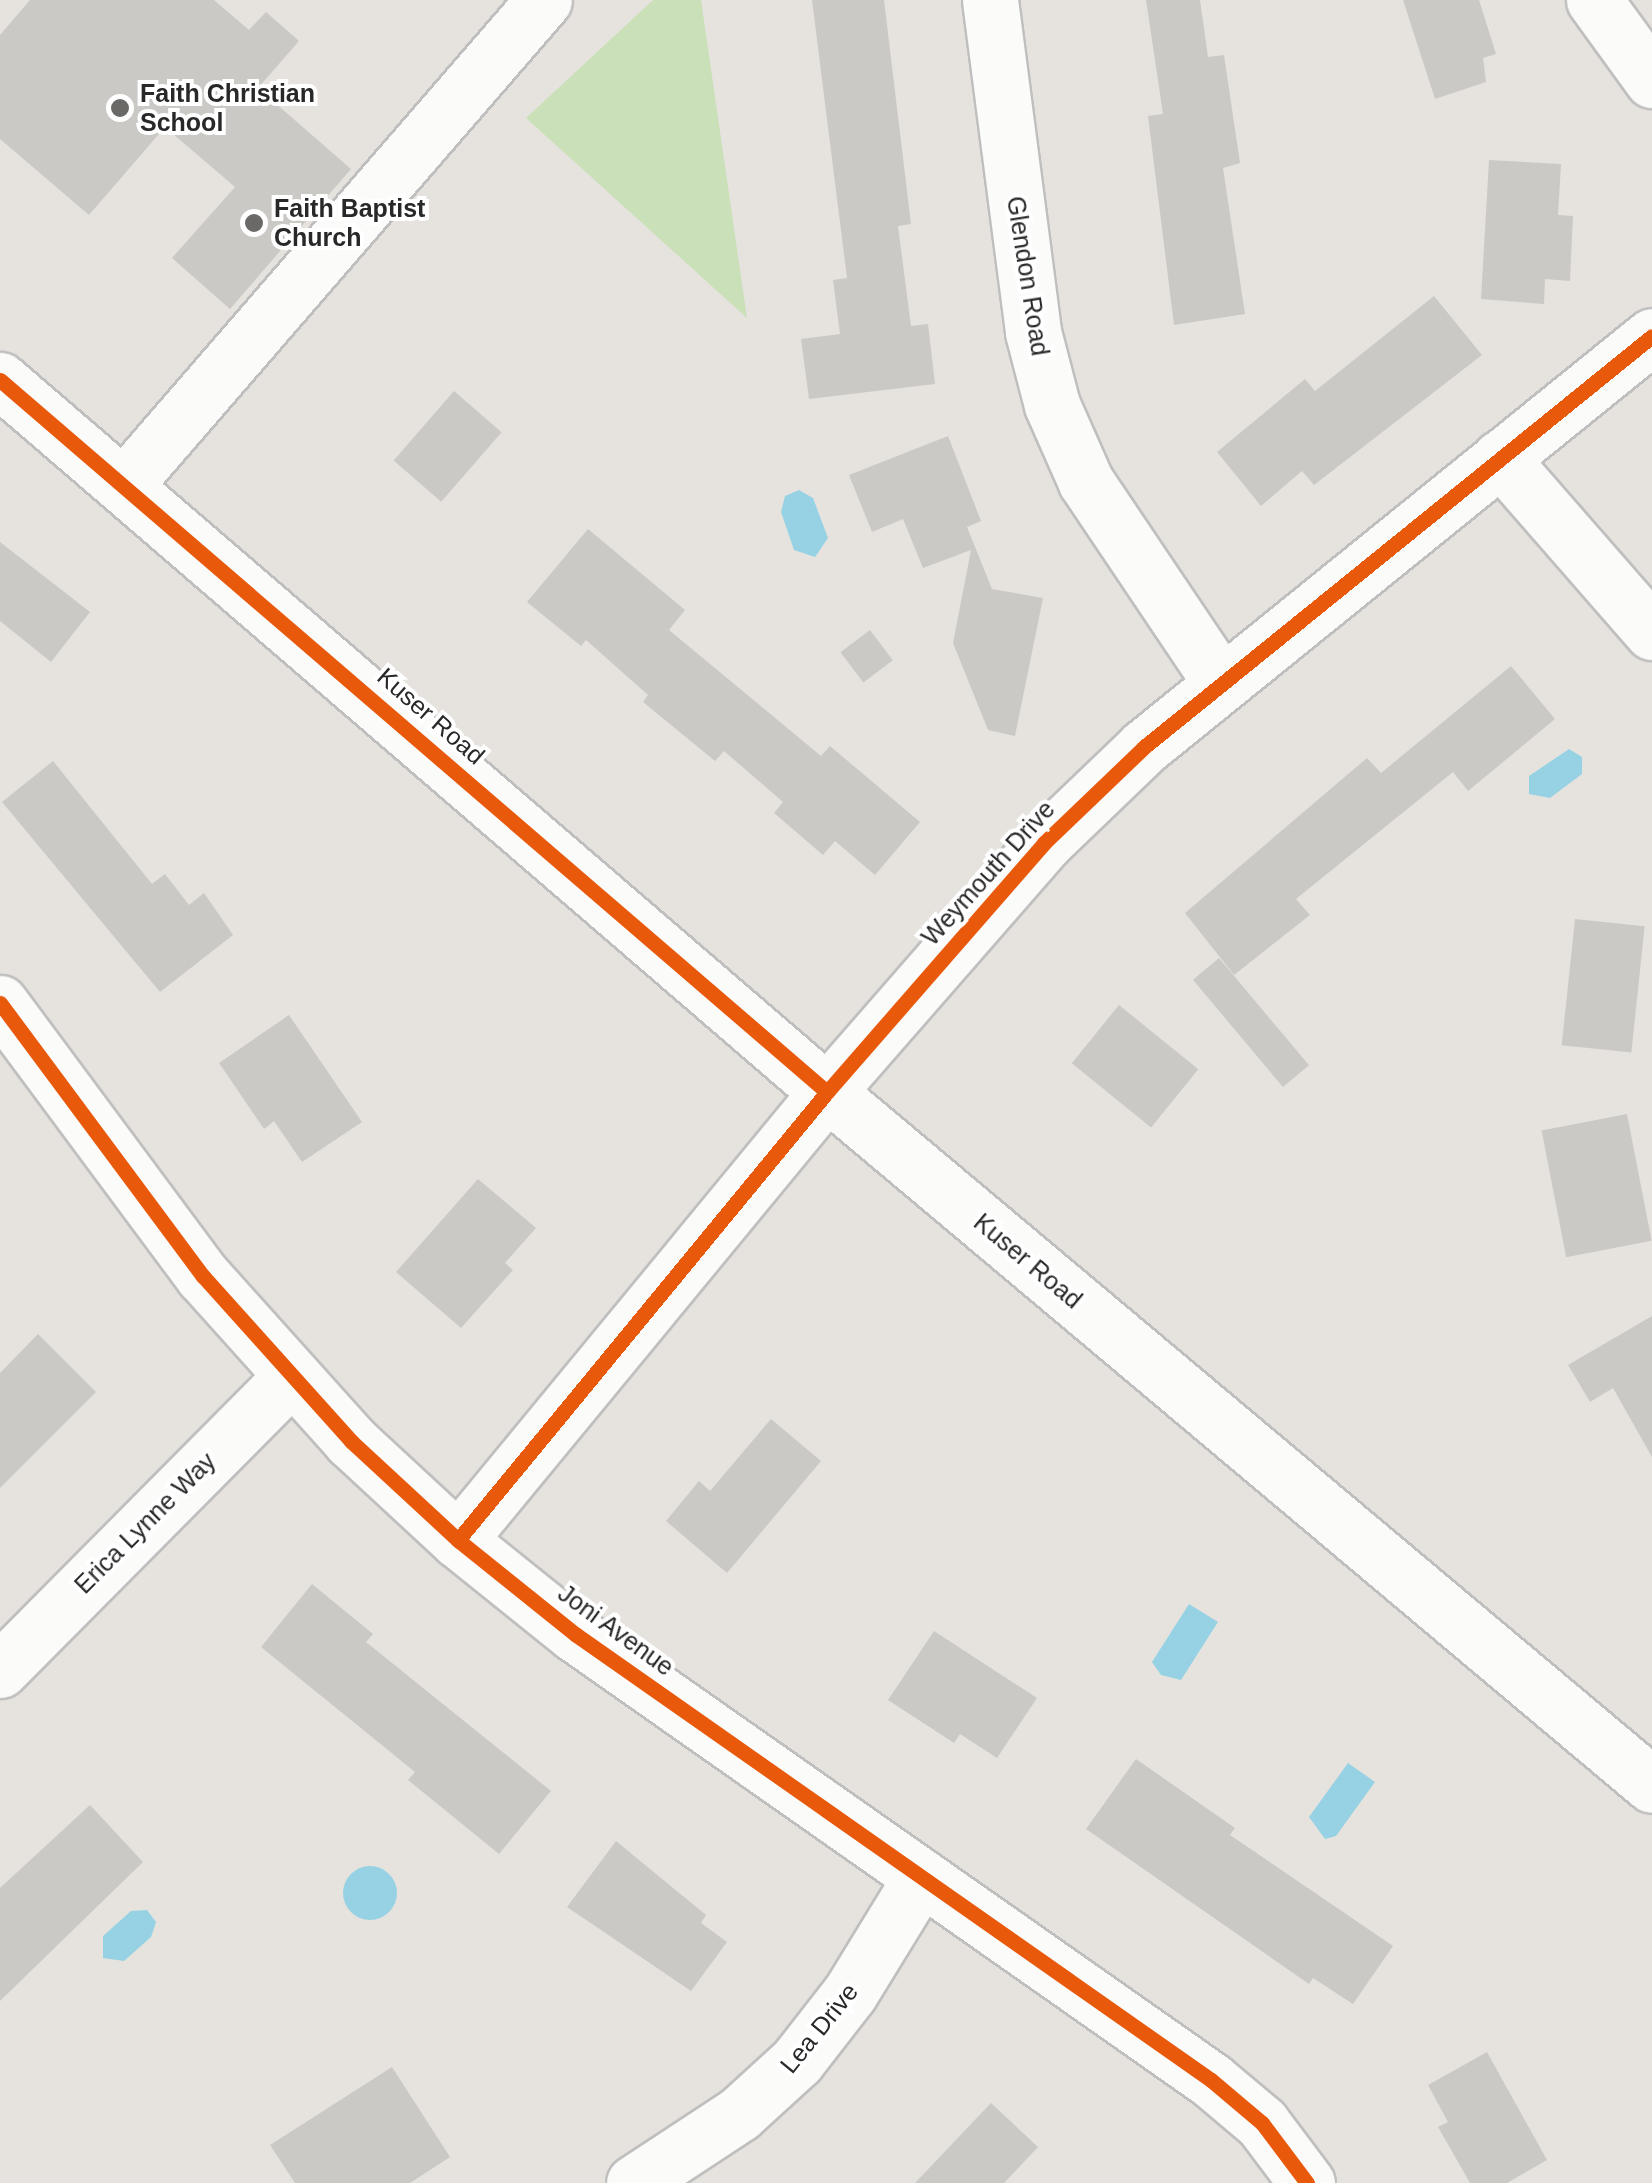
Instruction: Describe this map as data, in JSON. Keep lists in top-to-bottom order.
{
  "streets": {
    "street": [
      "Glendon Road",
      "Kuser Road",
      "Weymouth Drive",
      "Erica Lynne Way",
      "Joni Avenue",
      "Lea Drive"
    ]
  },
  "crossings": [
    ["Glendon Road", "Weymouth Drive"],
    ["Kuser Road", "Weymouth Drive"],
    ["Weymouth Drive", "Joni Avenue"],
    ["Erica Lynne Way", "Joni Avenue"],
    ["Joni Avenue", "Lea Drive"]
  ],
  "places": ["Faith Christian School", "Faith Baptist Church"]
}
